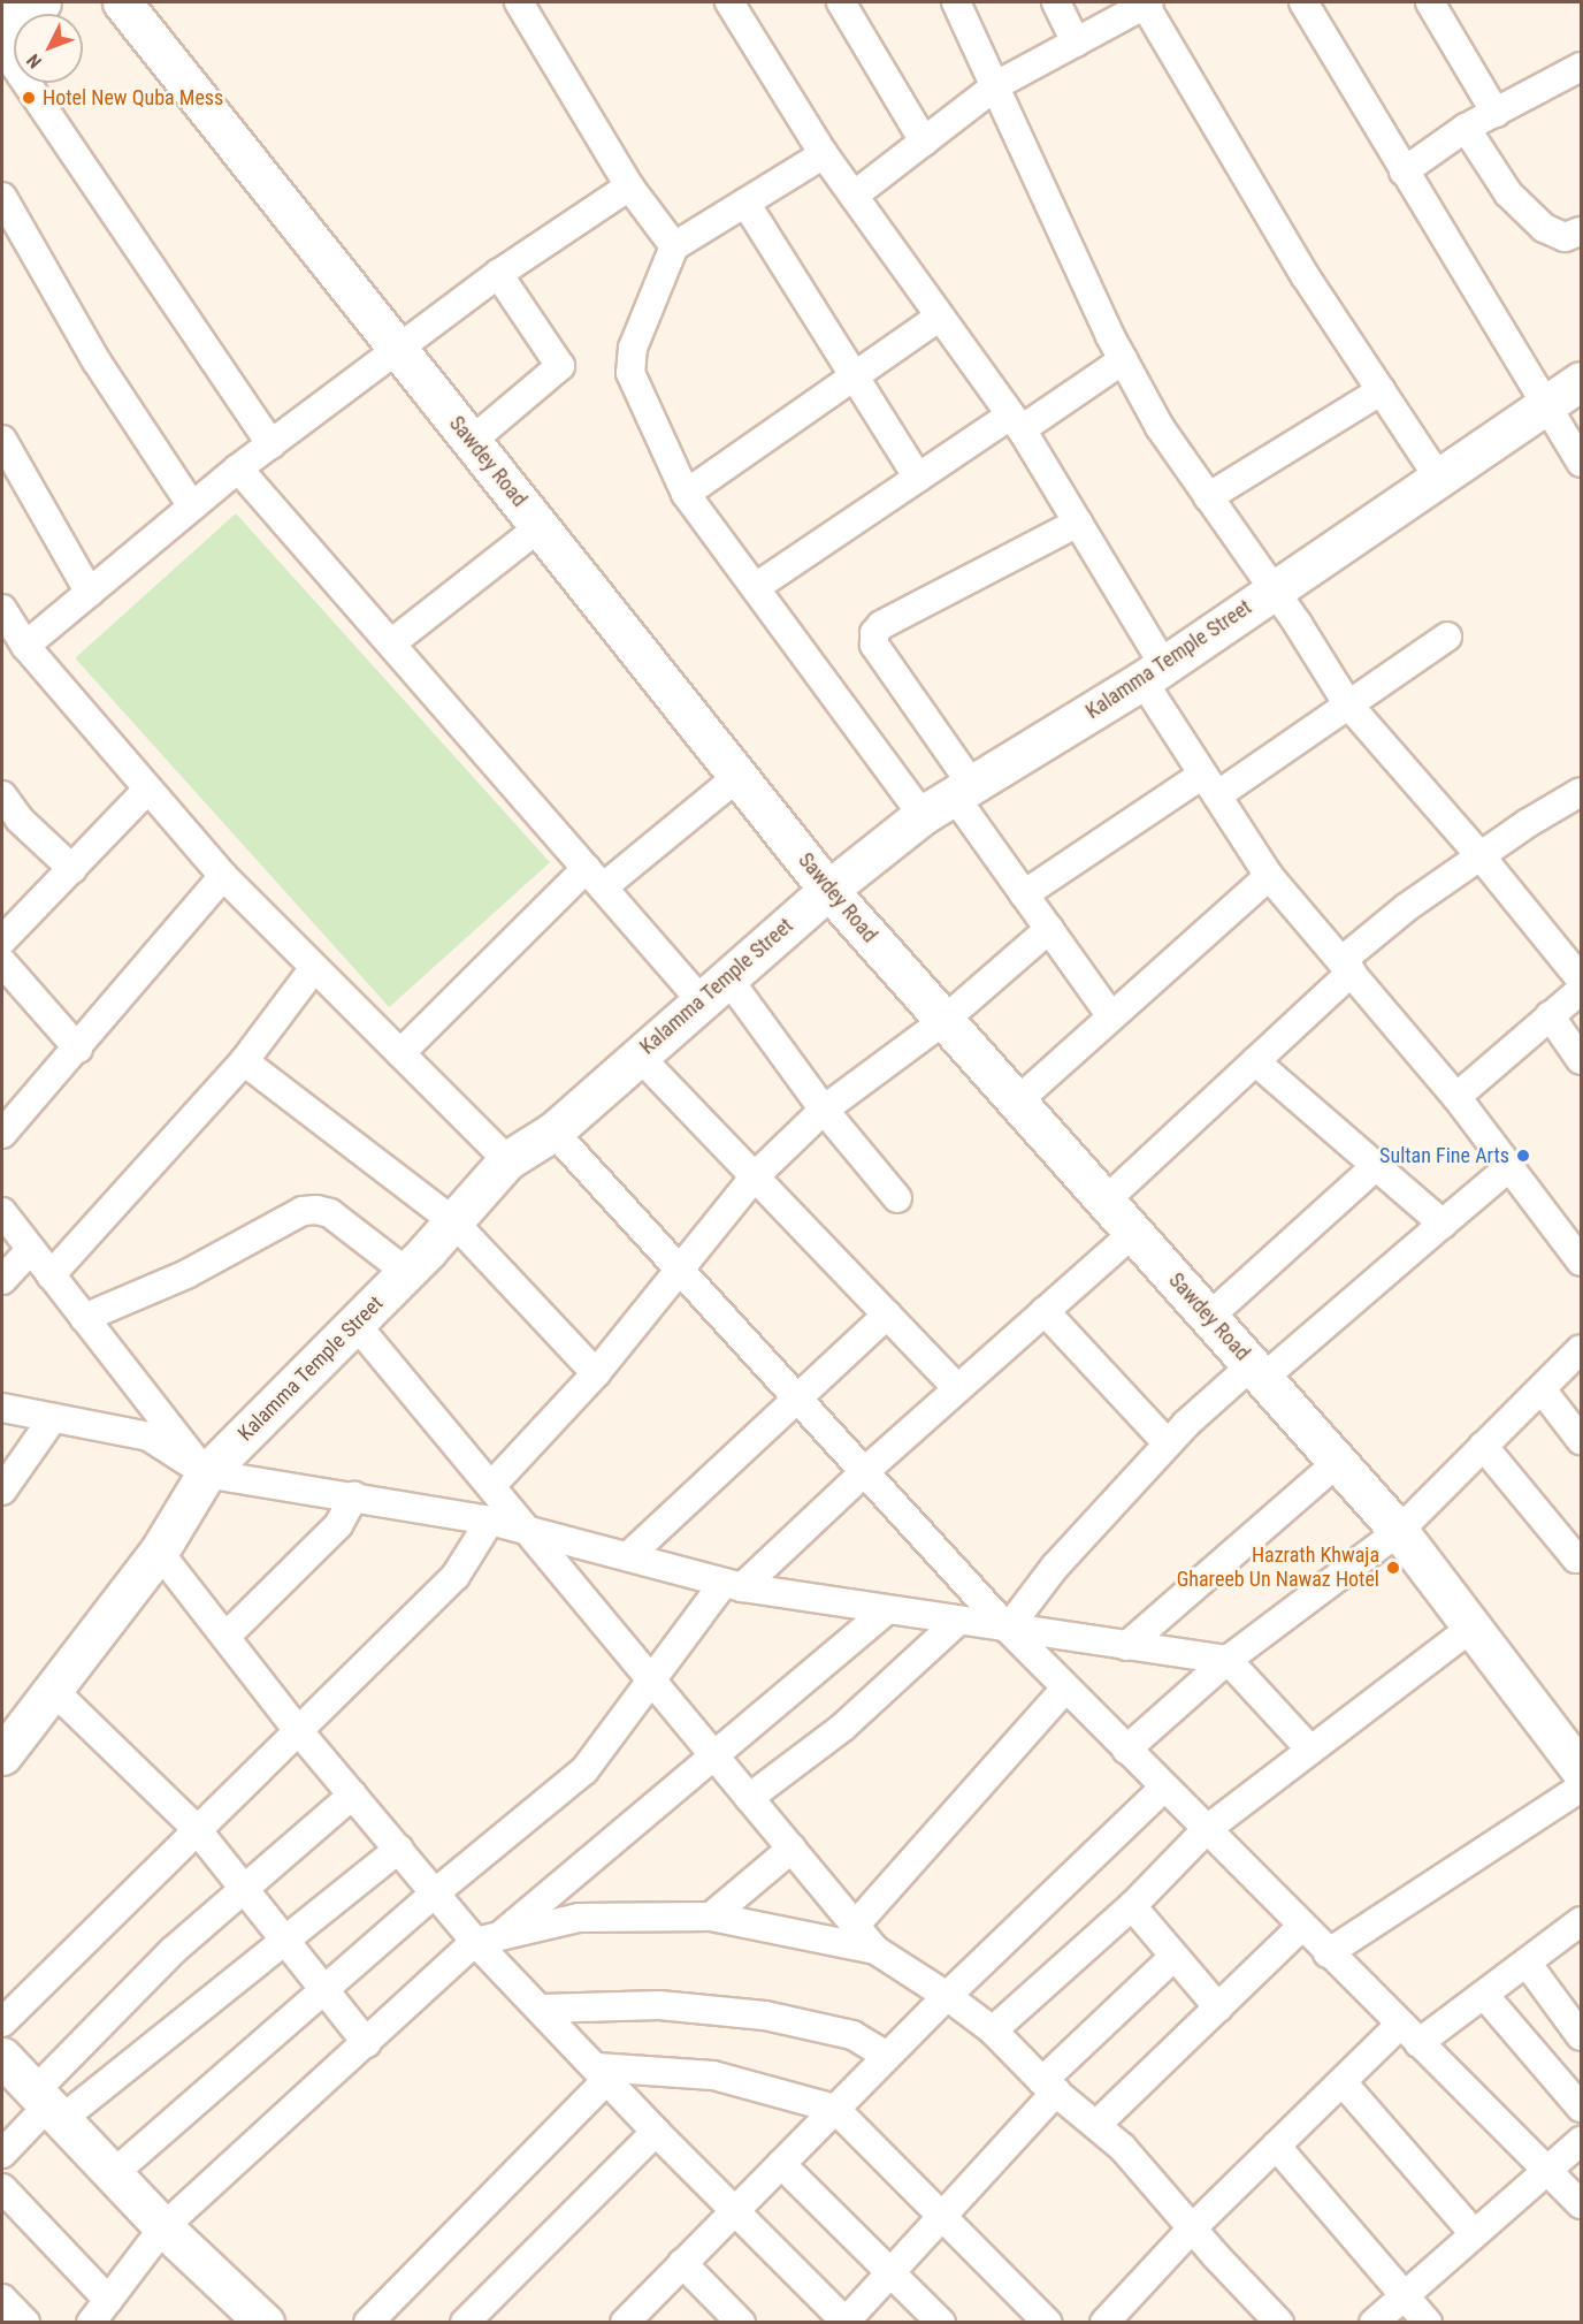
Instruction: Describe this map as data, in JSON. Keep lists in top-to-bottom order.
{
  "streets": {
    "street": ["Sawdey Road", "Kalamma Temple Street"]
  },
  "crossings": [
    ["Sawdey Road", "Kalamma Temple Street"]
  ],
  "places": ["Hotel New Quba Mess", "Sultan Fine Arts", "Hazrath Khwaja Ghareeb Un Nawaz Hotel"],
  "north": "bottom left"
}
